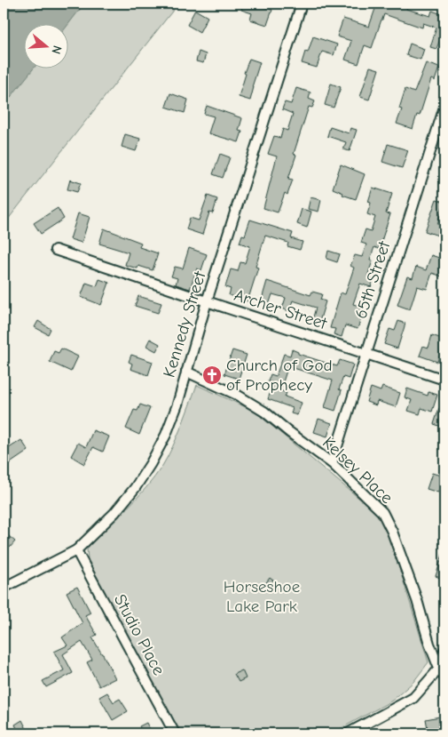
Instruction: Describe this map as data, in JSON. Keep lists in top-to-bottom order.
{
  "streets": {
    "street": [
      "65th Street",
      "Archer Street",
      "Kennedy Street",
      "Kelsey Place",
      "Studio Place"
    ]
  },
  "crossings": [
    ["65th Street", "Archer Street"],
    ["65th Street", "Kelsey Place"],
    ["Archer Street", "Kennedy Street"],
    ["Kennedy Street", "Kelsey Place"],
    ["Kennedy Street", "Studio Place"]
  ],
  "parks": ["Horseshoe Lake Park"],
  "places": {
    "church": ["Church of God of Prophecy"]
  },
  "north": "right"
}
